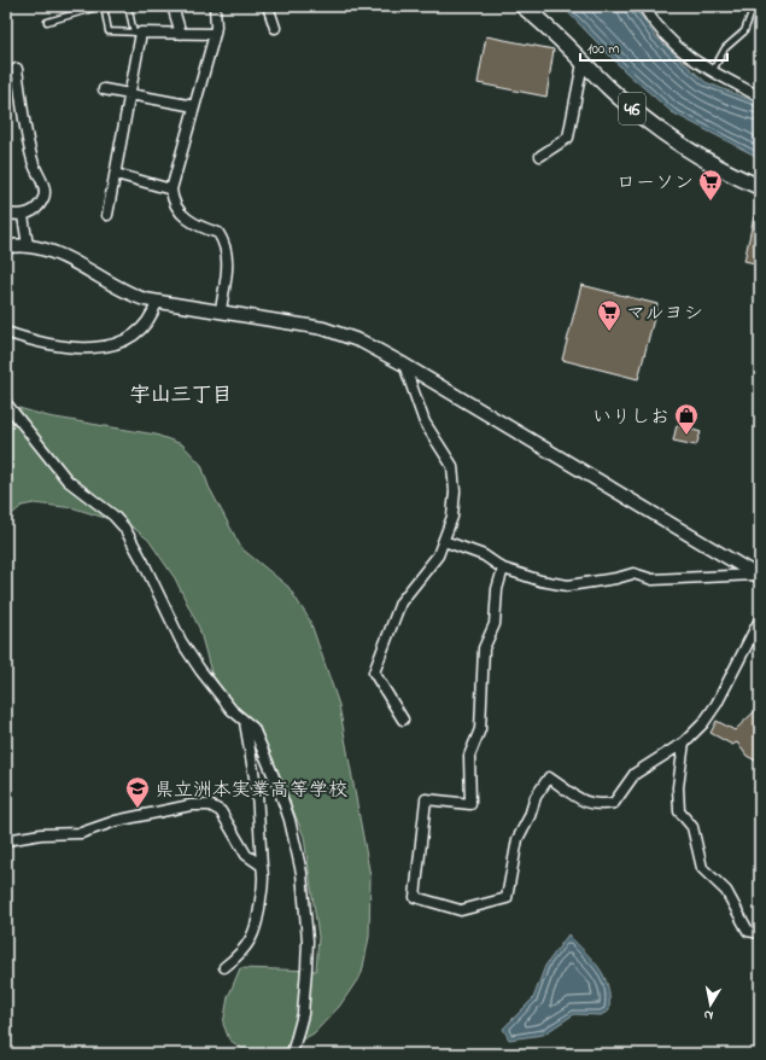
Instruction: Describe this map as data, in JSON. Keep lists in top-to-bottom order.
{
  "streets": {
    "main road": ["46"]
  },
  "districts": ["宇山三丁目"],
  "places": {
    "supermarket": ["ローソン", "マルヨシ"],
    "shop": ["いりしお"],
    "school or university": ["県立洲本実業高等学校"]
  },
  "scale_bar": "100 m",
  "north": "bottom"
}
